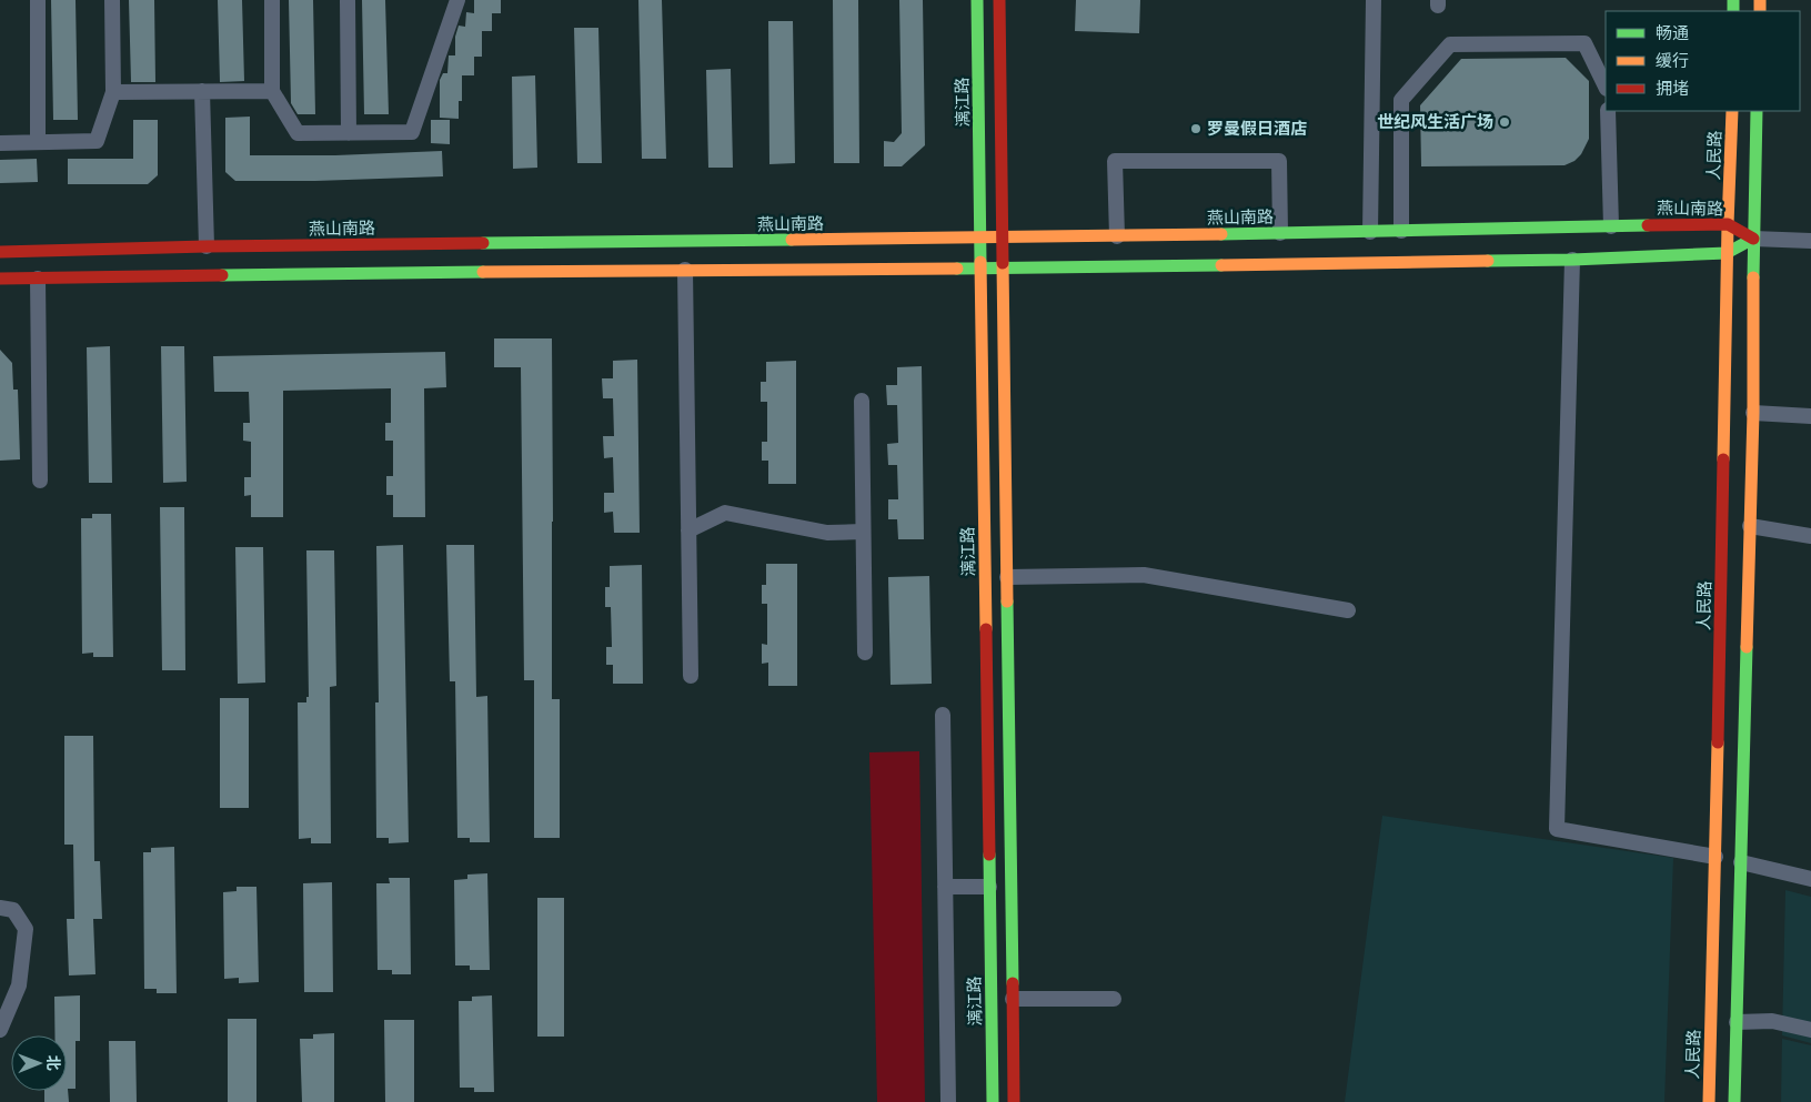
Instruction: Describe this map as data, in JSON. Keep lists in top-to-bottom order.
{
  "streets": {
    "main road": ["漓江路", "人民路", "燕山南路"]
  },
  "crossings": [
    ["漓江路", "燕山南路"],
    ["人民路", "燕山南路"]
  ],
  "places": ["世纪风生活广场", "罗曼假日酒店"],
  "legend": ["畅通", "缓行", "拥堵"],
  "north": "right"
}
